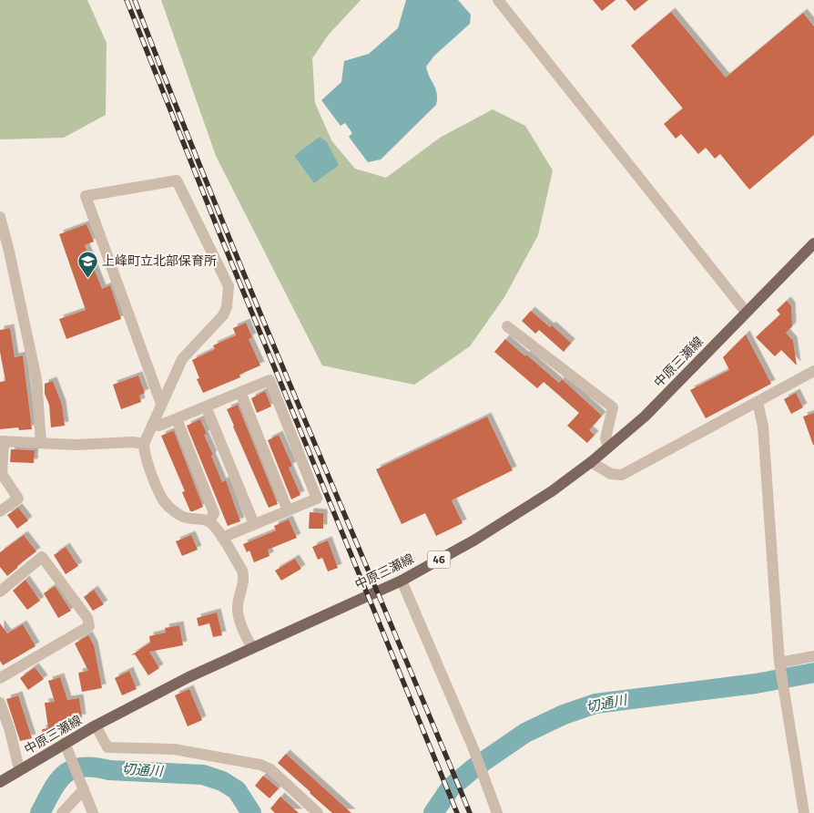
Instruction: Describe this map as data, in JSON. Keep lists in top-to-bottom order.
{
  "streets": {
    "main road": ["中原三瀬線", "46"]
  },
  "water": ["切通川"],
  "places": {
    "school or university": ["上峰町立北部保育所"]
  }
}
